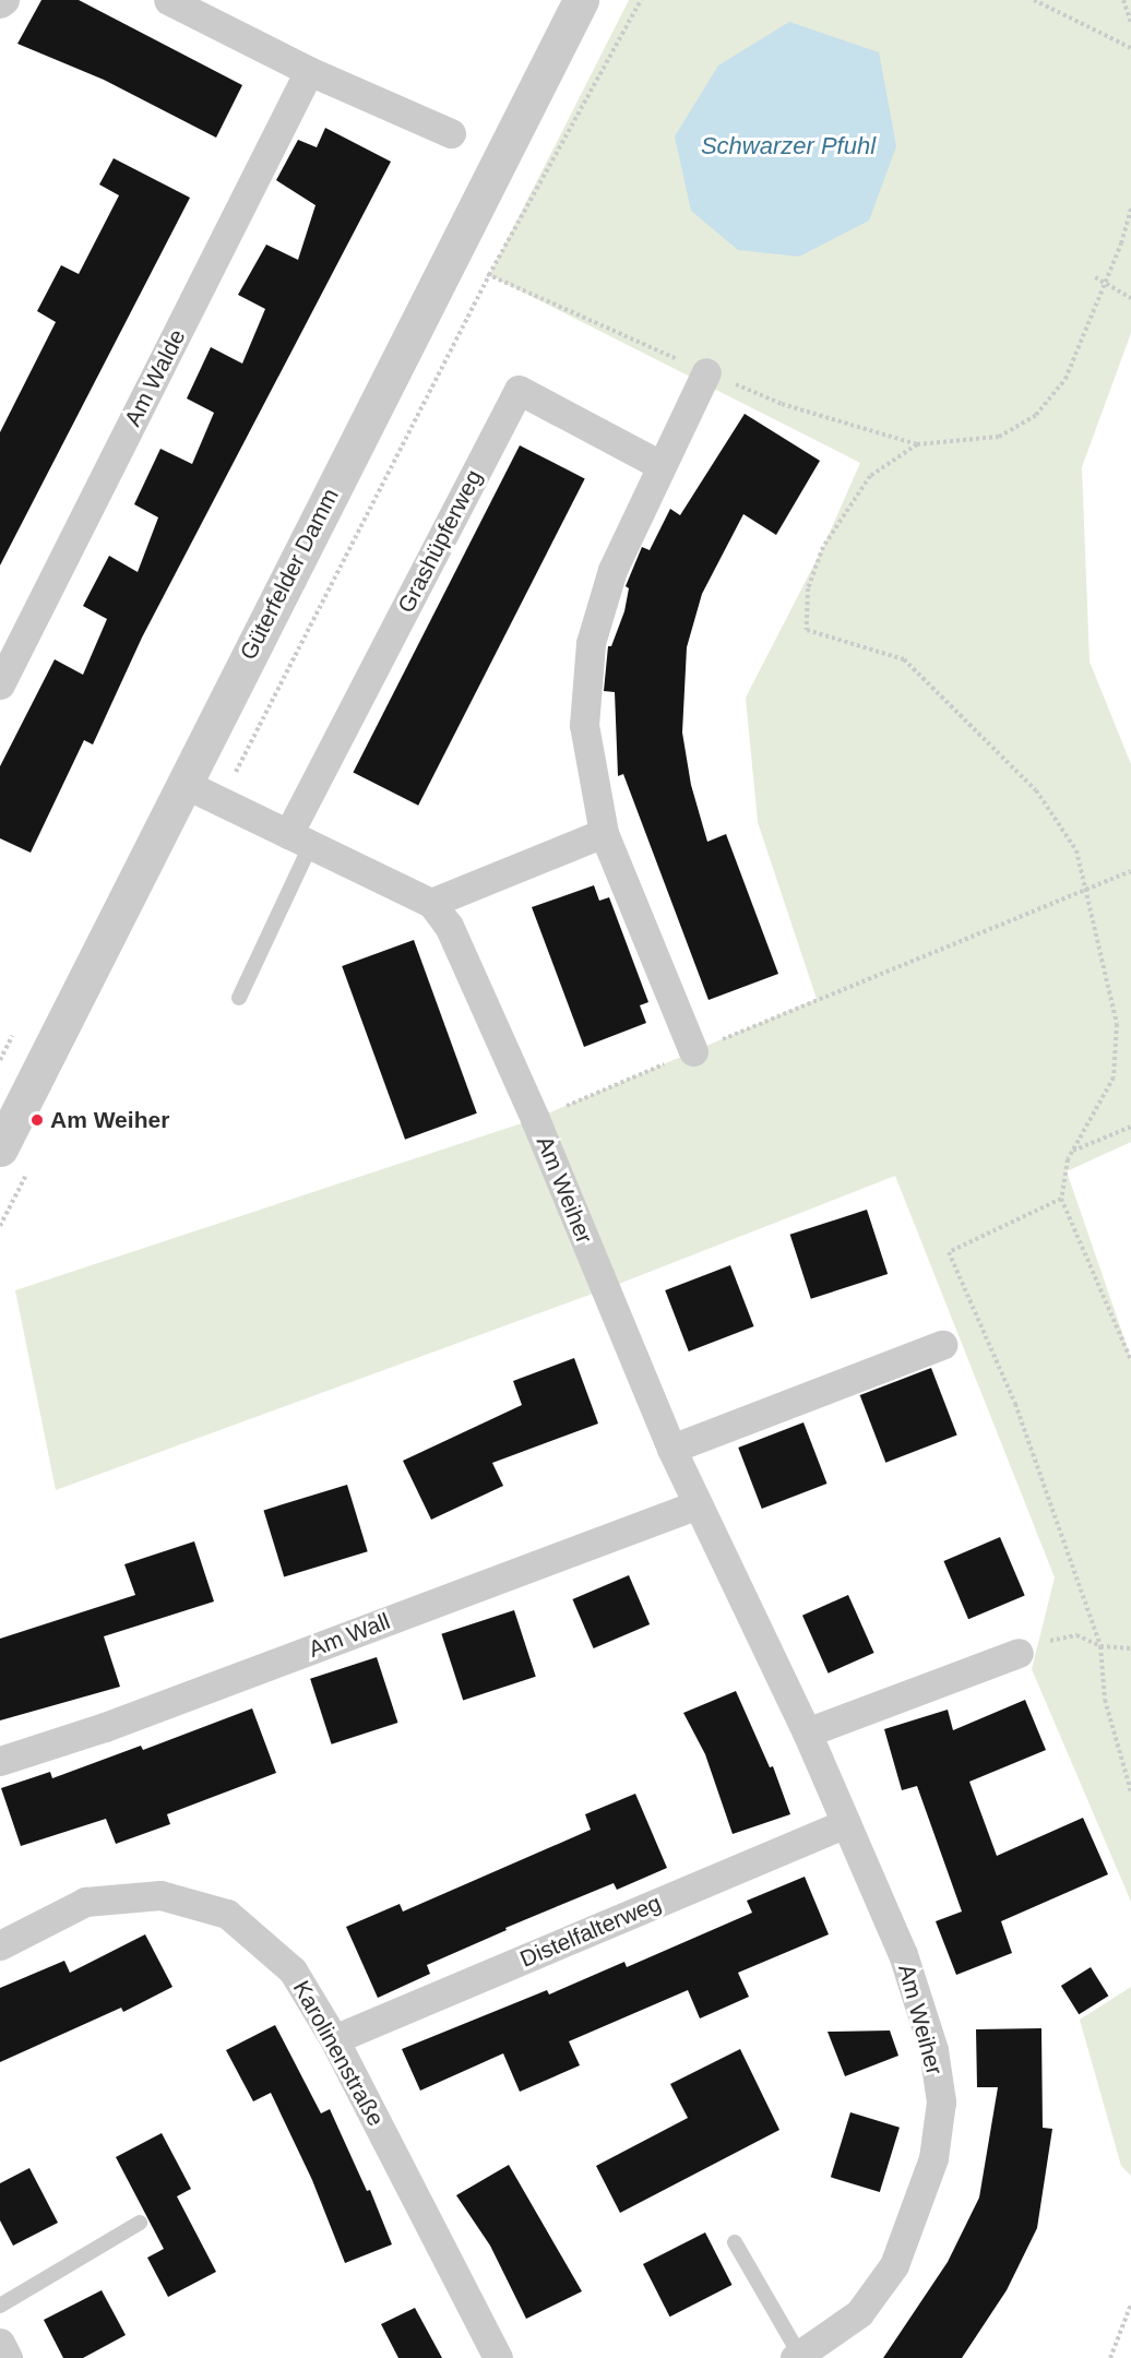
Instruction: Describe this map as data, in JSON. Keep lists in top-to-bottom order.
{
  "streets": {
    "street": [
      "Am Walde",
      "Grashüpferweg",
      "Güterfelder Damm",
      "Am Weiher",
      "Am Wall",
      "Distelfalterweg",
      "Karolinenstraße"
    ]
  },
  "crossings": [
    ["Grashüpferweg", "Am Weiher"],
    ["Güterfelder Damm", "Am Weiher"],
    ["Am Weiher", "Am Wall"],
    ["Am Weiher", "Distelfalterweg"],
    ["Distelfalterweg", "Karolinenstraße"]
  ],
  "water": ["Schwarzer Pfuhl"],
  "places": ["Am Weiher"]
}
